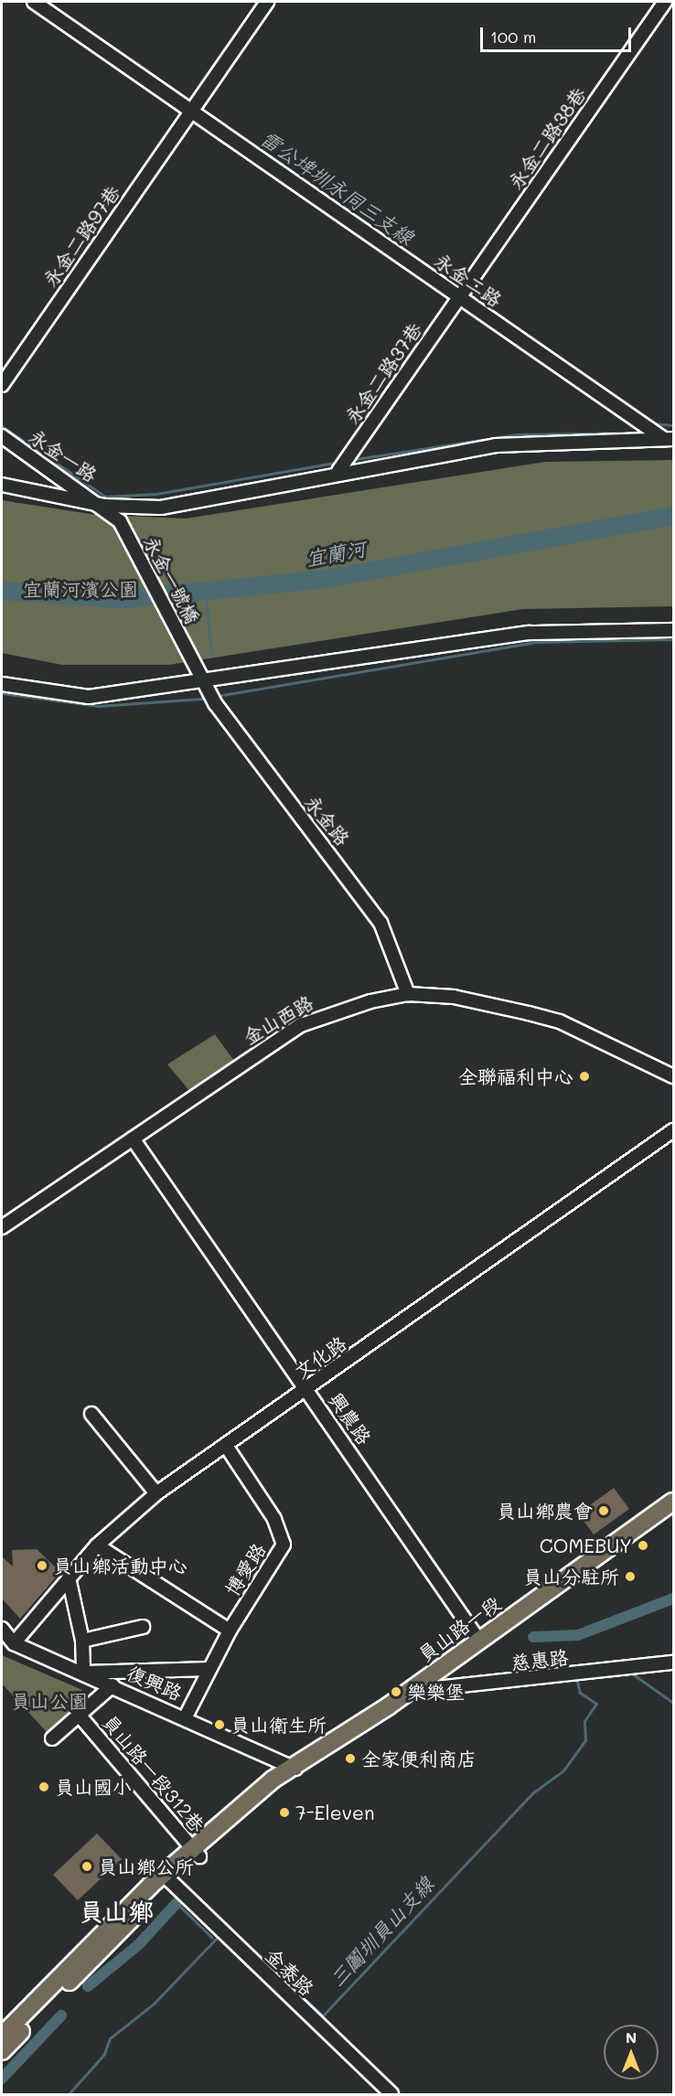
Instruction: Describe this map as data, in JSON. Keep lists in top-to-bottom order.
{
  "streets": {
    "main road": ["員山路一段"],
    "street": [
      "永金二路38巷",
      "永金二路97巷",
      "永金二路",
      "永金二路37巷",
      "永金一路",
      "永金一號橋",
      "永金路",
      "金山西路",
      "文化路",
      "興農路",
      "博愛路",
      "慈惠路",
      "復興路",
      "員山路一段312巷",
      "金泰路"
    ]
  },
  "crossings": [
    ["永金二路38巷", "永金二路"],
    ["永金二路38巷", "永金二路37巷"],
    ["永金二路97巷", "永金二路"],
    ["永金二路", "永金二路37巷"],
    ["永金一路", "永金一號橋"],
    ["永金一號橋", "永金路"],
    ["永金路", "金山西路"],
    ["金山西路", "興農路"],
    ["文化路", "興農路"],
    ["文化路", "博愛路"],
    ["文化路", "復興路"],
    ["興農路", "員山路一段"],
    ["博愛路", "復興路"],
    ["員山路一段", "慈惠路"],
    ["員山路一段", "復興路"],
    ["員山路一段", "員山路一段312巷"],
    ["員山路一段", "金泰路"]
  ],
  "districts": ["員山鄉"],
  "water": ["雷公埤圳永同三支線", "宜蘭河", "三鬮圳員山支線"],
  "parks": ["宜蘭河濱公園", "員山公園"],
  "places": [
    "全聯福利中心",
    "員山鄉農會",
    "COMEBUY",
    "員山鄉活動中心",
    "員山分駐所",
    "樂樂堡",
    "員山衛生所",
    "全家便利商店",
    "員山國小",
    "7-Eleven",
    "員山鄉公所"
  ],
  "scale_bar": "100 m",
  "north": "top"
}
